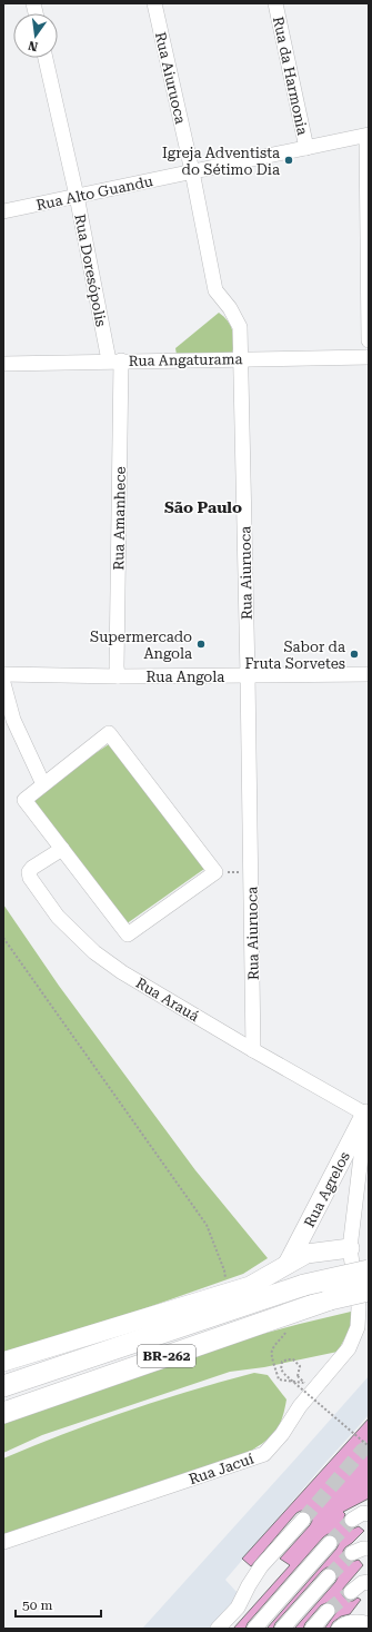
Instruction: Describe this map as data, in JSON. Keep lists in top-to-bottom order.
{
  "streets": {
    "highway": ["BR-262"],
    "main road": ["Rua Agrelos"],
    "street": [
      "Rua da Harmonia",
      "Rua Aiuruoca",
      "Rua Alto Guandu",
      "Rua Doresópolis",
      "Rua Angaturama",
      "Rua Amanhece",
      "Rua Angola",
      "Rua Arauá",
      "Rua Jacuí"
    ]
  },
  "crossings": [
    ["Rua da Harmonia", "Rua Alto Guandu"],
    ["Rua Aiuruoca", "Rua Alto Guandu"],
    ["Rua Aiuruoca", "Rua Angaturama"],
    ["Rua Aiuruoca", "Rua Angola"],
    ["Rua Aiuruoca", "Rua Arauá"],
    ["Rua Alto Guandu", "Rua Doresópolis"],
    ["Rua Doresópolis", "Rua Angaturama"],
    ["Rua Doresópolis", "Rua Amanhece"],
    ["Rua Angaturama", "Rua Amanhece"],
    ["Rua Amanhece", "Rua Angola"],
    ["Rua Arauá", "Rua Agrelos"],
    ["Rua Arauá", "Rua Jacuí"],
    ["Rua Agrelos", "Rua Jacuí"]
  ],
  "districts": ["São Paulo"],
  "places": ["Igreja Adventista do Sétimo Dia", "Supermercado Angola", "Sabor da Fruta Sorvetes"],
  "scale_bar": "50 m",
  "north": "bottom"
}
